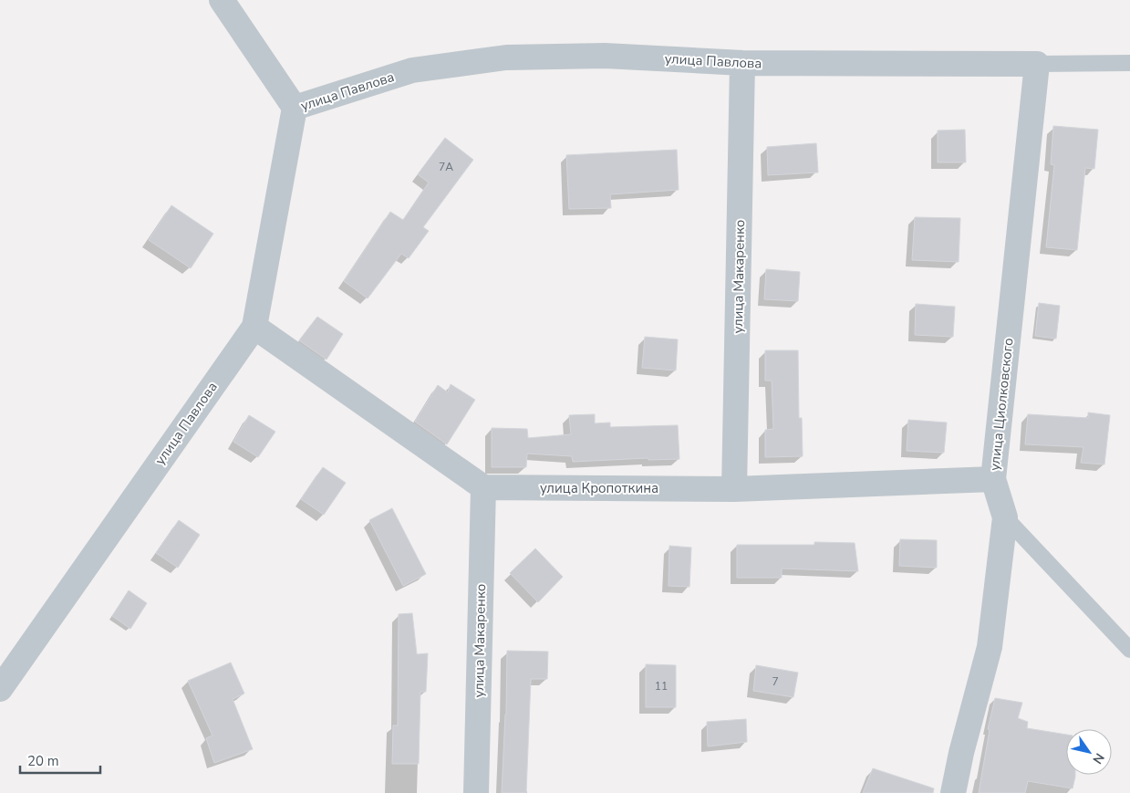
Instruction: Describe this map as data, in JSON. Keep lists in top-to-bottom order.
{
  "streets": {
    "street": [
      "улица Павлова",
      "улица Макаренко",
      "улица Циолковского",
      "улица Кропоткина"
    ]
  },
  "crossings": [
    ["улица Павлова", "улица Макаренко"],
    ["улица Павлова", "улица Циолковского"],
    ["улица Макаренко", "улица Кропоткина"],
    ["улица Циолковского", "улица Кропоткина"]
  ],
  "house_numbers": ["7А", "7", "11"],
  "scale_bar": "20 m",
  "north": "bottom right"
}
